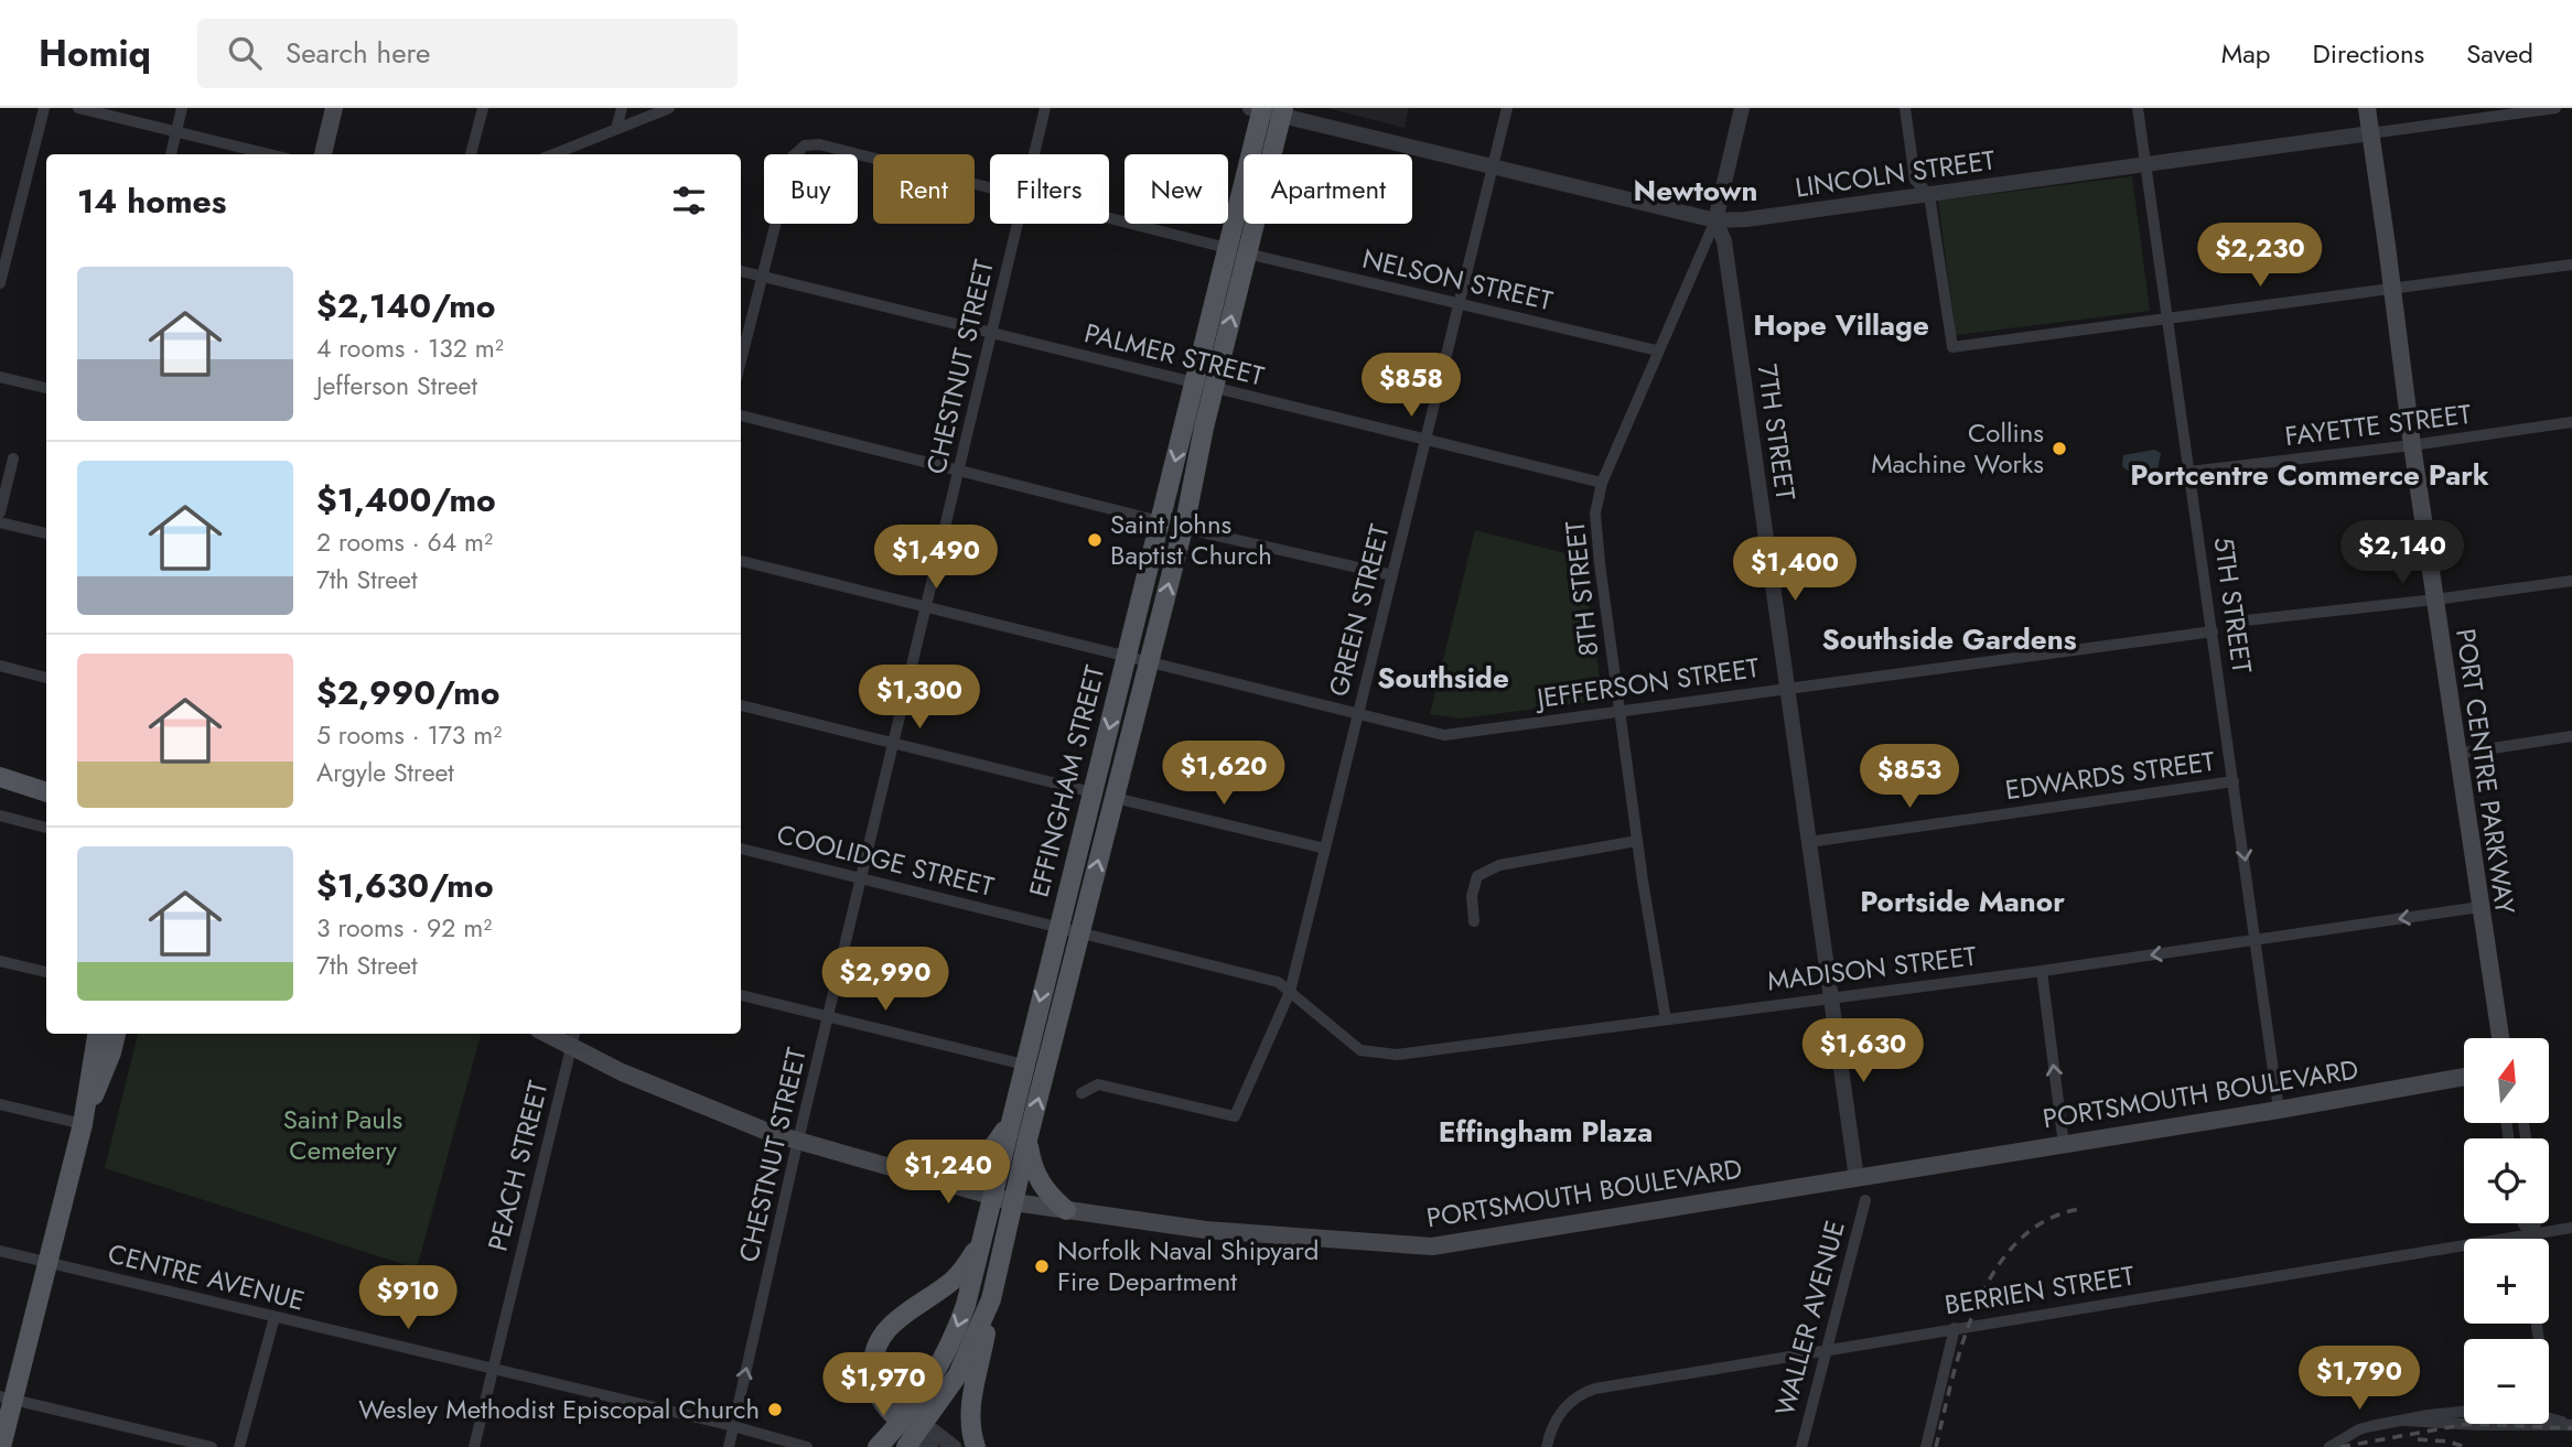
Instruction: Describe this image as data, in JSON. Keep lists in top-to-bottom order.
{
  "streets": {
    "main road": ["PORT CENTRE PARKWAY", "EFFINGHAM STREET", "PORTSMOUTH BOULEVARD"],
    "street": [
      "LINCOLN STREET",
      "NELSON STREET",
      "PALMER STREET",
      "CHESTNUT STREET",
      "FAYETTE STREET",
      "7TH STREET",
      "8TH STREET",
      "5TH STREET",
      "GREEN STREET",
      "JEFFERSON STREET",
      "EDWARDS STREET",
      "COOLIDGE STREET",
      "MADISON STREET",
      "PEACH STREET",
      "CENTRE AVENUE",
      "BERRIEN STREET",
      "WALLER AVENUE"
    ]
  },
  "crossings": [
    ["LINCOLN STREET", "7TH STREET"],
    ["LINCOLN STREET", "8TH STREET"],
    ["LINCOLN STREET", "5TH STREET"],
    ["LINCOLN STREET", "GREEN STREET"],
    ["LINCOLN STREET", "PORT CENTRE PARKWAY"],
    ["LINCOLN STREET", "EFFINGHAM STREET"],
    ["NELSON STREET", "8TH STREET"],
    ["NELSON STREET", "GREEN STREET"],
    ["NELSON STREET", "EFFINGHAM STREET"],
    ["PALMER STREET", "CHESTNUT STREET"],
    ["PALMER STREET", "8TH STREET"],
    ["PALMER STREET", "GREEN STREET"],
    ["PALMER STREET", "EFFINGHAM STREET"],
    ["CHESTNUT STREET", "JEFFERSON STREET"],
    ["CHESTNUT STREET", "COOLIDGE STREET"],
    ["CHESTNUT STREET", "PORTSMOUTH BOULEVARD"],
    ["CHESTNUT STREET", "CENTRE AVENUE"],
    ["FAYETTE STREET", "5TH STREET"],
    ["FAYETTE STREET", "PORT CENTRE PARKWAY"],
    ["7TH STREET", "8TH STREET"],
    ["7TH STREET", "JEFFERSON STREET"],
    ["7TH STREET", "EDWARDS STREET"],
    ["7TH STREET", "MADISON STREET"],
    ["7TH STREET", "PORTSMOUTH BOULEVARD"],
    ["8TH STREET", "JEFFERSON STREET"],
    ["8TH STREET", "MADISON STREET"],
    ["5TH STREET", "JEFFERSON STREET"],
    ["5TH STREET", "EDWARDS STREET"],
    ["5TH STREET", "MADISON STREET"],
    ["5TH STREET", "PORTSMOUTH BOULEVARD"],
    ["GREEN STREET", "JEFFERSON STREET"],
    ["GREEN STREET", "COOLIDGE STREET"],
    ["GREEN STREET", "MADISON STREET"],
    ["JEFFERSON STREET", "EFFINGHAM STREET"],
    ["PORT CENTRE PARKWAY", "MADISON STREET"],
    ["EFFINGHAM STREET", "COOLIDGE STREET"],
    ["EFFINGHAM STREET", "PORTSMOUTH BOULEVARD"],
    ["COOLIDGE STREET", "MADISON STREET"],
    ["PORTSMOUTH BOULEVARD", "PEACH STREET"],
    ["PEACH STREET", "CENTRE AVENUE"],
    ["BERRIEN STREET", "WALLER AVENUE"]
  ],
  "one_way": ["MADISON STREET"],
  "districts": [
    "Newtown",
    "Hope Village",
    "Portcentre Commerce Park",
    "Southside Gardens",
    "Southside",
    "Portside Manor",
    "Effingham Plaza"
  ],
  "parks": ["Saint Pauls Cemetery"],
  "places": [
    "Collins Machine Works",
    "Saint Johns Baptist Church",
    "Norfolk Naval Shipyard Fire Department",
    "Wesley Methodist Episcopal Church"
  ],
  "north": "top",
  "page": {
    "header": "Homiq",
    "search": "Search here",
    "nav": ["Map", "Directions", "Saved"],
    "chip": [
      "Buy",
      "Rent",
      "Filters",
      "New",
      "Apartment"
    ],
    "heading": "14 homes",
    "price": [
      "$2,230",
      "$858",
      "$2,140",
      "$1,490",
      "$1,400",
      "$1,300",
      "$1,620",
      "$853",
      "$2,990",
      "$1,630",
      "$1,240",
      "$910",
      "$1,790",
      "$1,970"
    ],
    "list": [
      {
        "name": "$2,140/mo",
        "note": "4 rooms · 132 m² · Jefferson Street"
      },
      {
        "name": "$1,400/mo",
        "note": "2 rooms · 64 m² · 7th Street"
      },
      {
        "name": "$2,990/mo",
        "note": "5 rooms · 173 m² · Argyle Street"
      },
      {
        "name": "$1,630/mo",
        "note": "3 rooms · 92 m² · 7th Street"
      }
    ],
    "map_buttons": ["+", "−"]
  }
}
